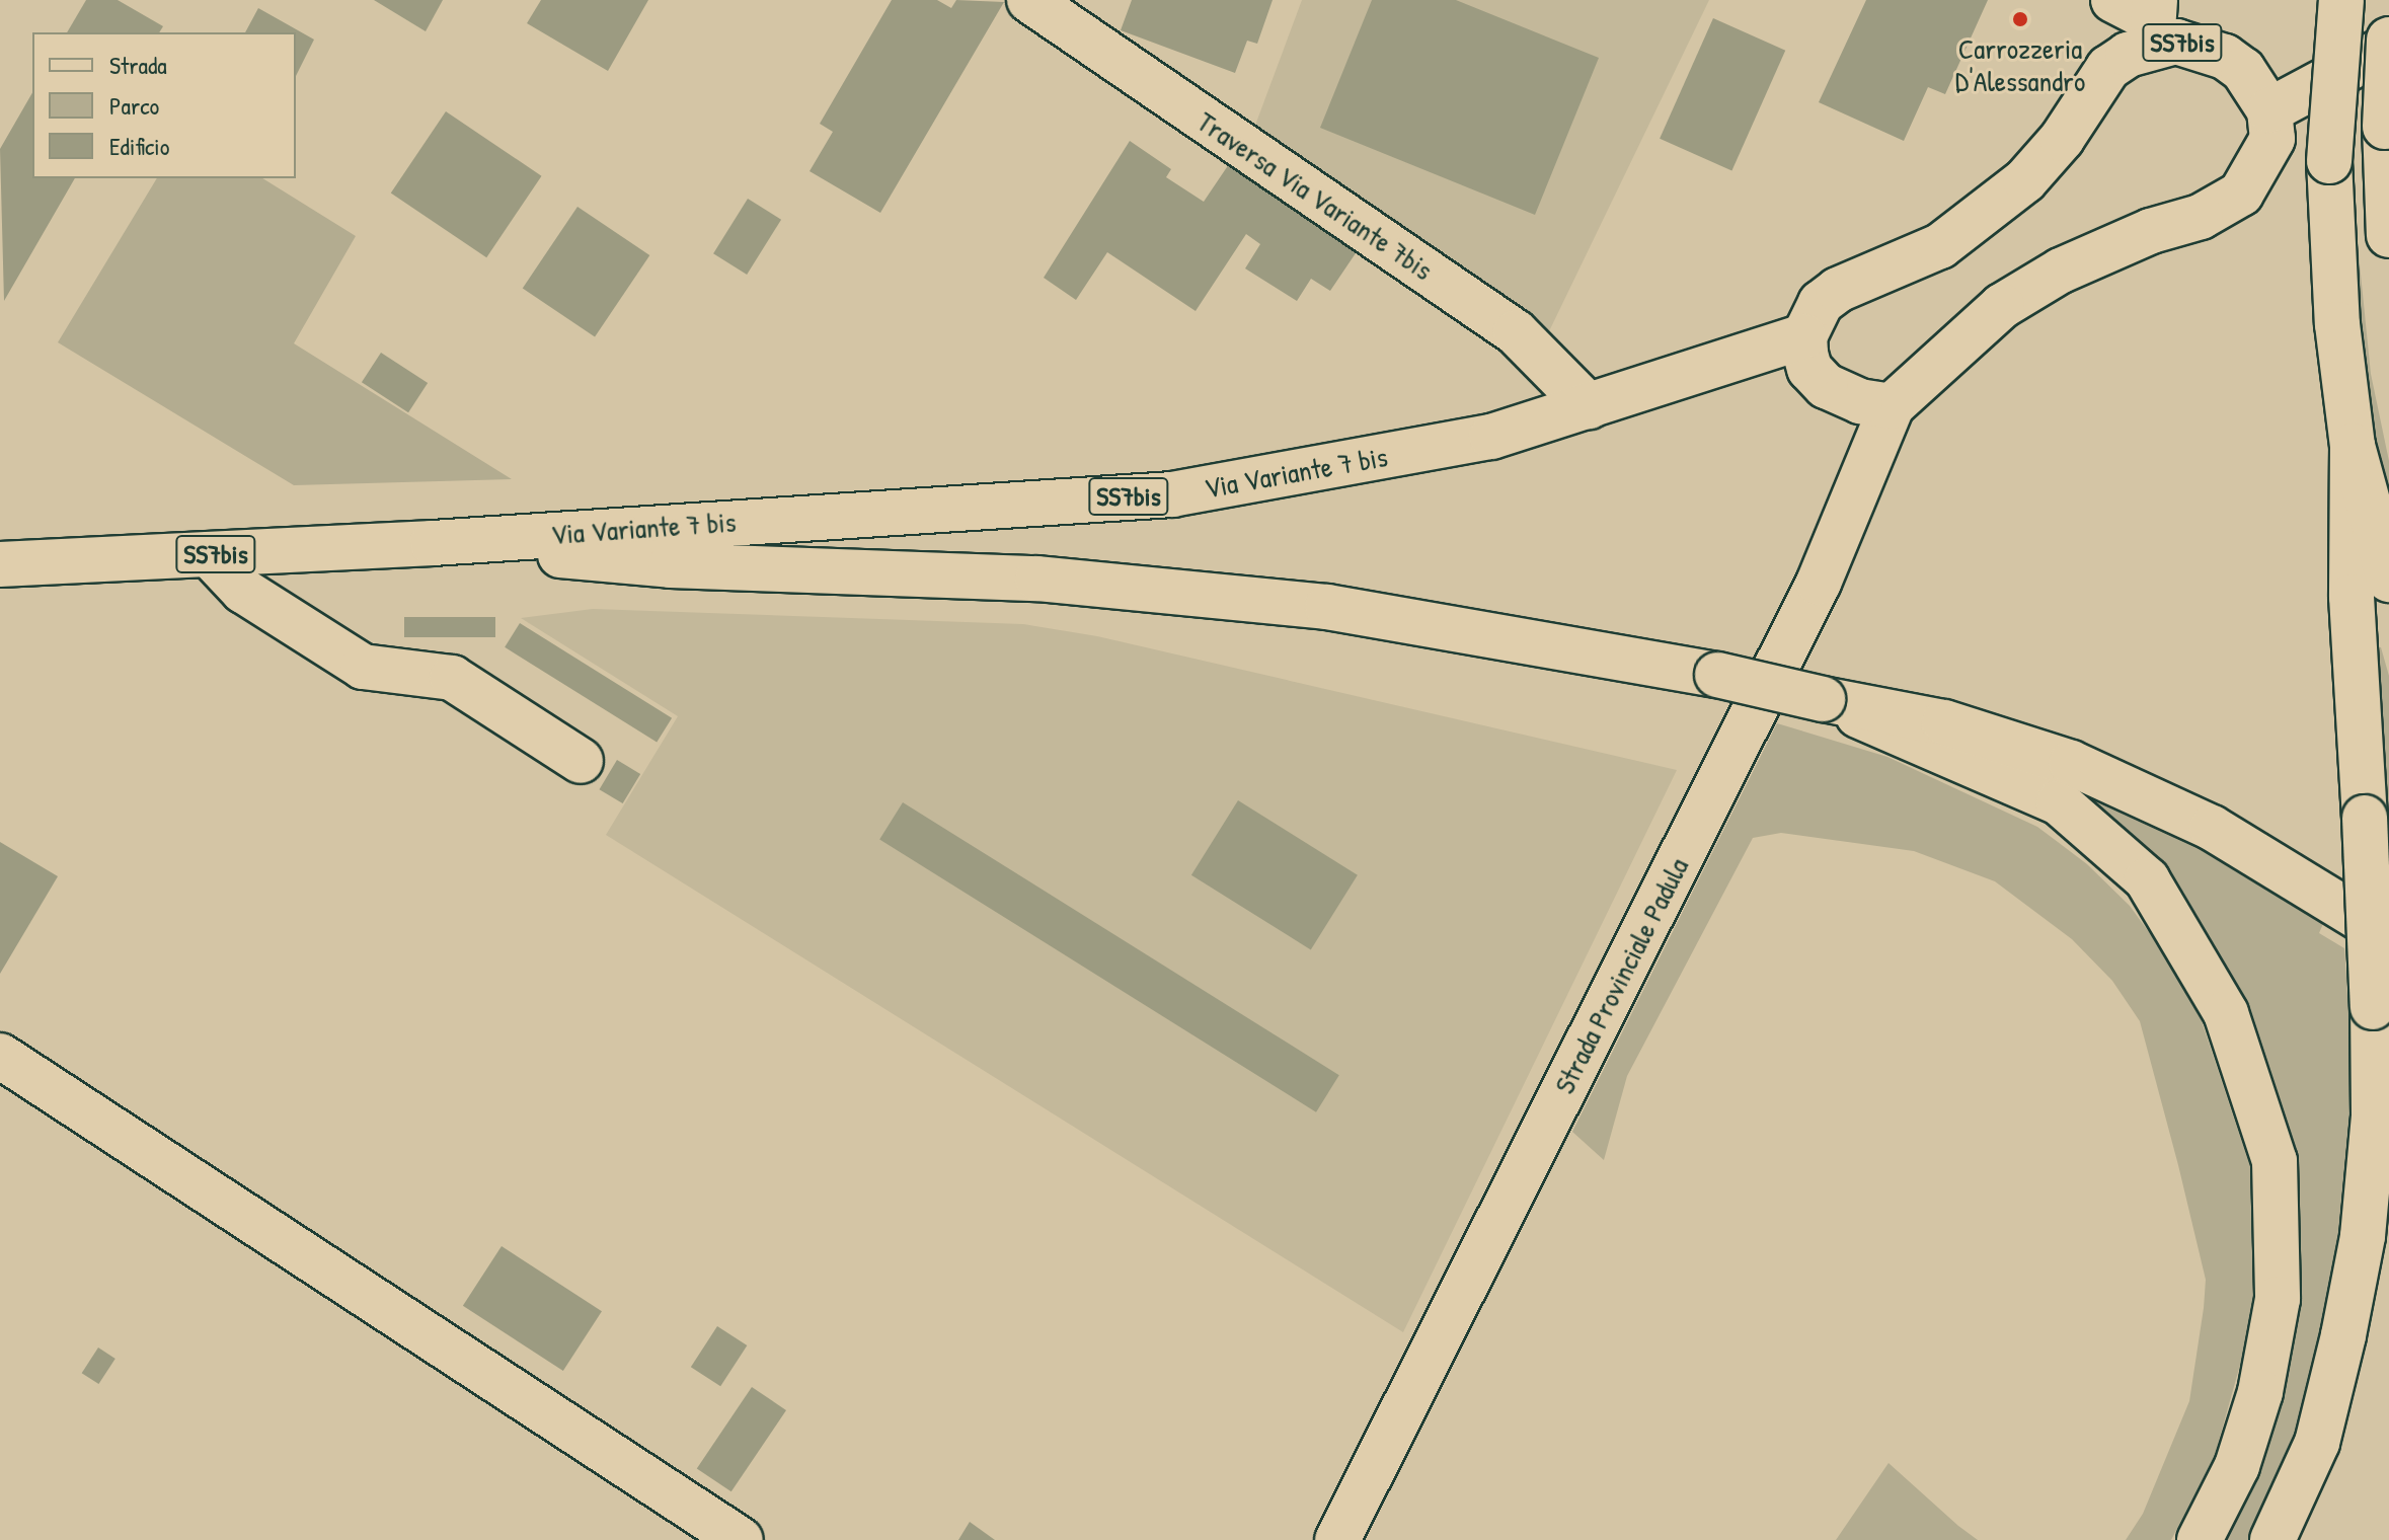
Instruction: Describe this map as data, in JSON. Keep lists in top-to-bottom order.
{
  "streets": {
    "main road": [
      "SS7bis",
      "Traversa Via Variante 7bis",
      "Via Variante 7 bis",
      "Strada Provinciale Padula"
    ]
  },
  "crossings": [
    ["SS7bis", "Via Variante 7 bis"],
    ["Traversa Via Variante 7bis", "Via Variante 7 bis"]
  ],
  "places": ["Carrozzeria D'Alessandro"],
  "legend": ["Strada", "Parco", "Edificio"]
}
